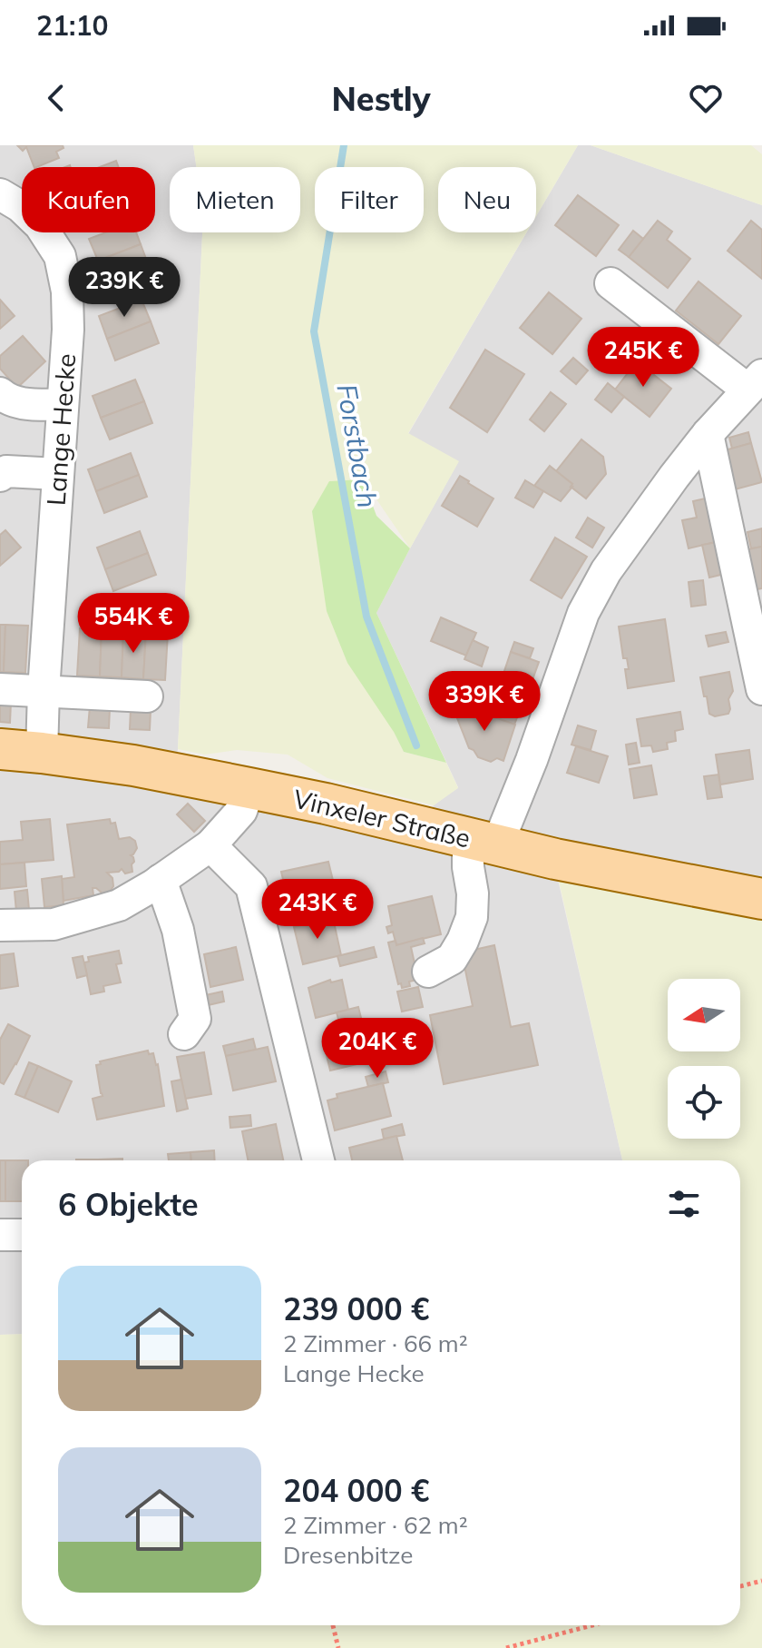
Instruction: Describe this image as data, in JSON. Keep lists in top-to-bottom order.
{
  "streets": {
    "main road": ["Vinxeler Straße"],
    "street": ["Lange Hecke"]
  },
  "crossings": [
    ["Lange Hecke", "Vinxeler Straße"]
  ],
  "water": ["Forstbach"],
  "north": "left",
  "page": {
    "status": "21:10",
    "header": "Nestly",
    "chip": [
      "Kaufen",
      "Mieten",
      "Filter",
      "Neu"
    ],
    "price": [
      "239K €",
      "245K €",
      "554K €",
      "339K €",
      "243K €",
      "204K €"
    ],
    "heading": "6 Objekte",
    "list": [
      {
        "name": "239 000 €",
        "note": "2 Zimmer · 66 m² · Lange Hecke"
      },
      {
        "name": "204 000 €",
        "note": "2 Zimmer · 62 m² · Dresenbitze"
      }
    ]
  }
}
